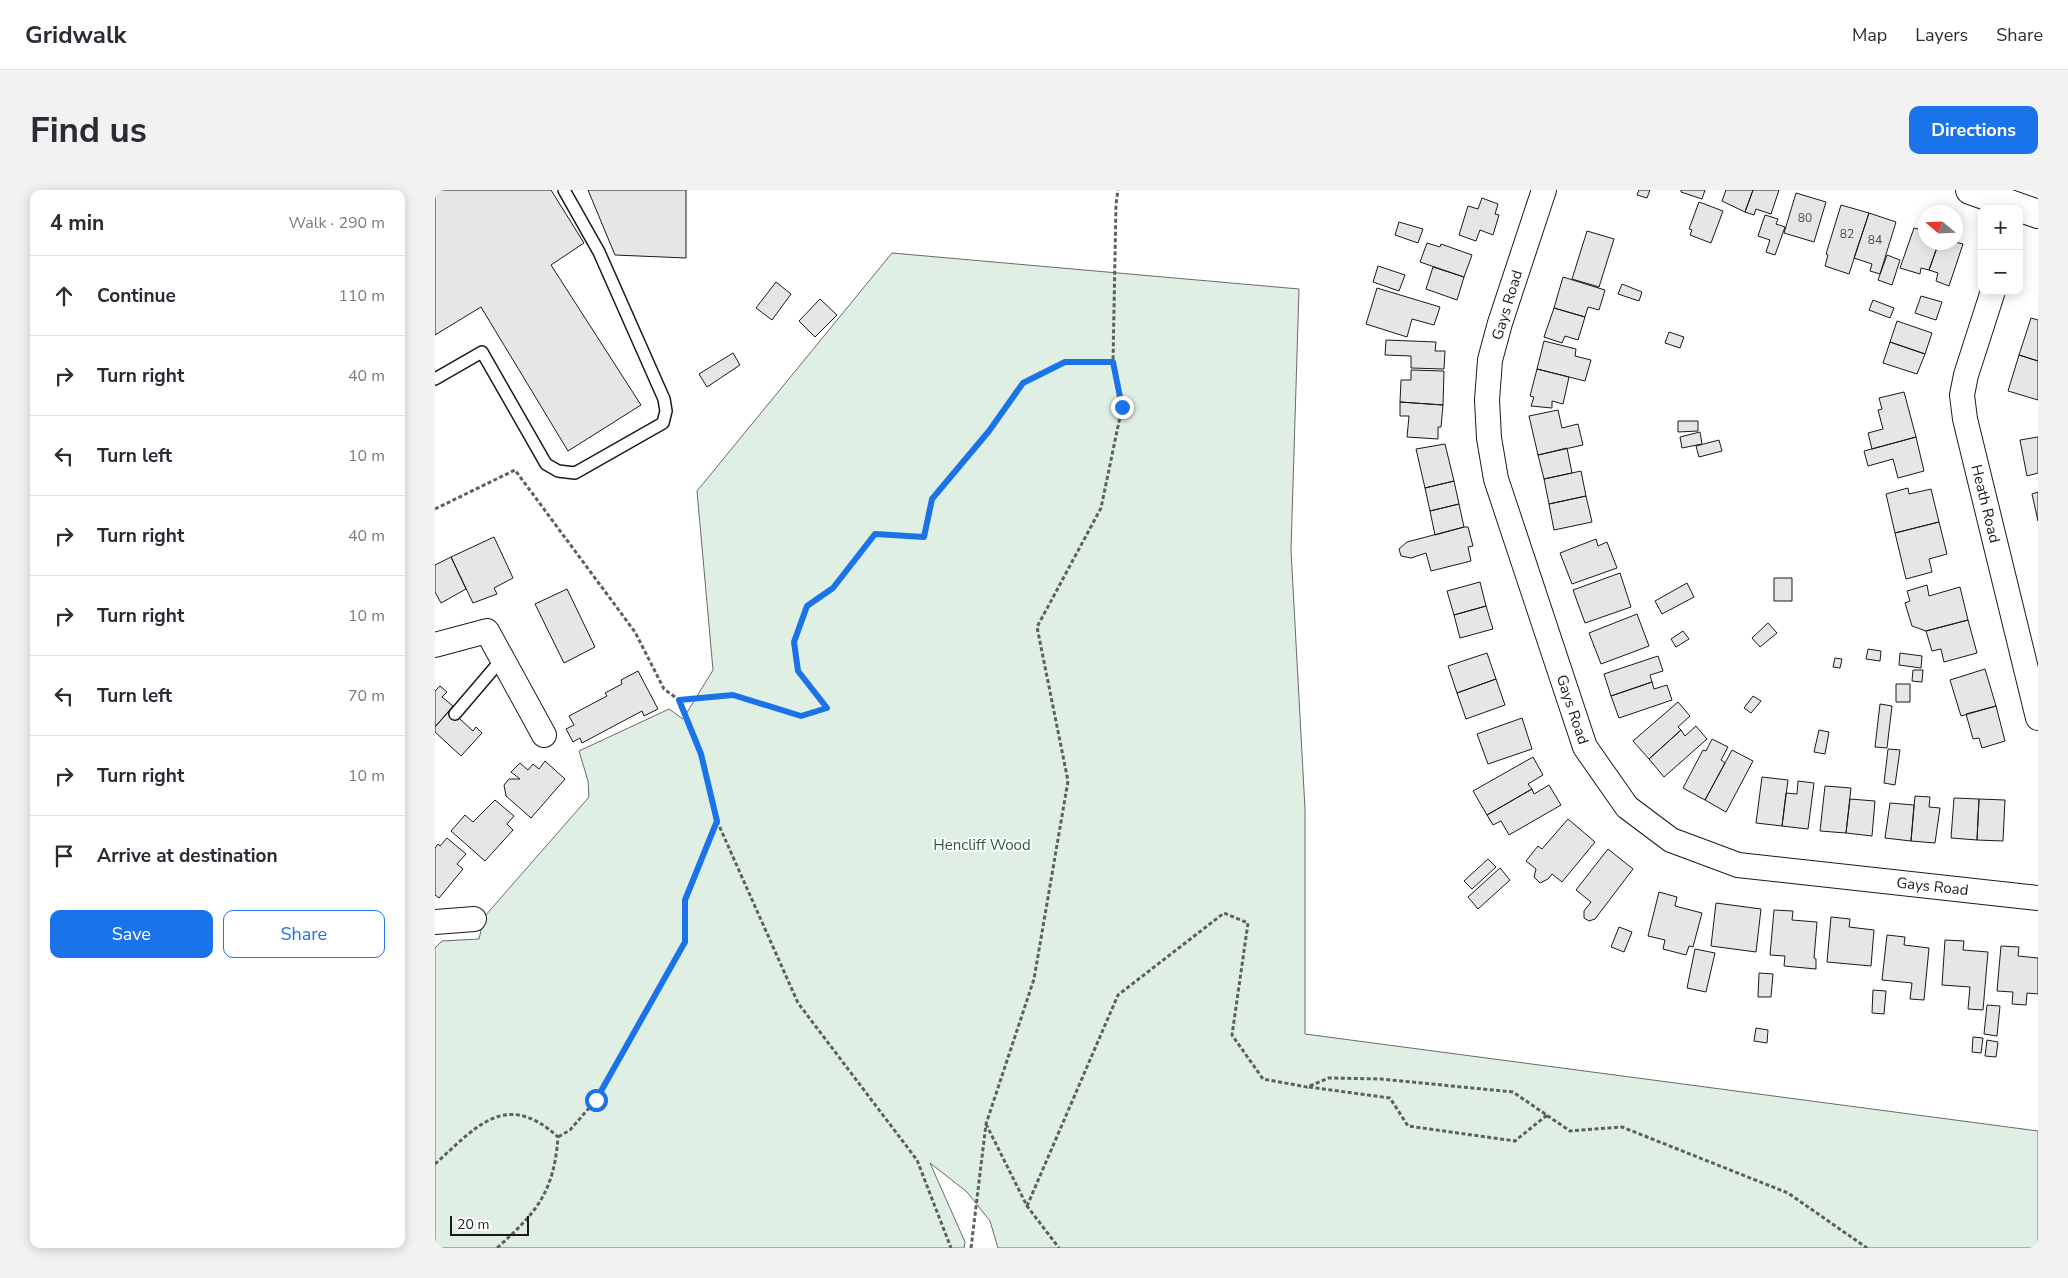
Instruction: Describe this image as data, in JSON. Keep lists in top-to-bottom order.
{
  "streets": {
    "street": ["Gays Road", "Heath Road"]
  },
  "parks": ["Hencliff Wood"],
  "house_numbers": ["80", "82", "84"],
  "scale_bar": "20 m",
  "north": "left",
  "page": {
    "header": "Gridwalk",
    "nav": ["Map", "Layers", "Share"],
    "buttons": [
      "Directions",
      ["Save", "Share"]
    ],
    "title": "Find us",
    "heading": ["4 min", "Walk · 290 m"],
    "map_buttons": ["+", "−"],
    "list": [
      ["Continue", "110 m"],
      ["Turn right", "40 m"],
      ["Turn left", "10 m"],
      ["Turn right", "40 m"],
      ["Turn right", "10 m"],
      ["Turn left", "70 m"],
      ["Turn right", "10 m"],
      "Arrive at destination"
    ],
    "scale": "20 m"
  }
}
